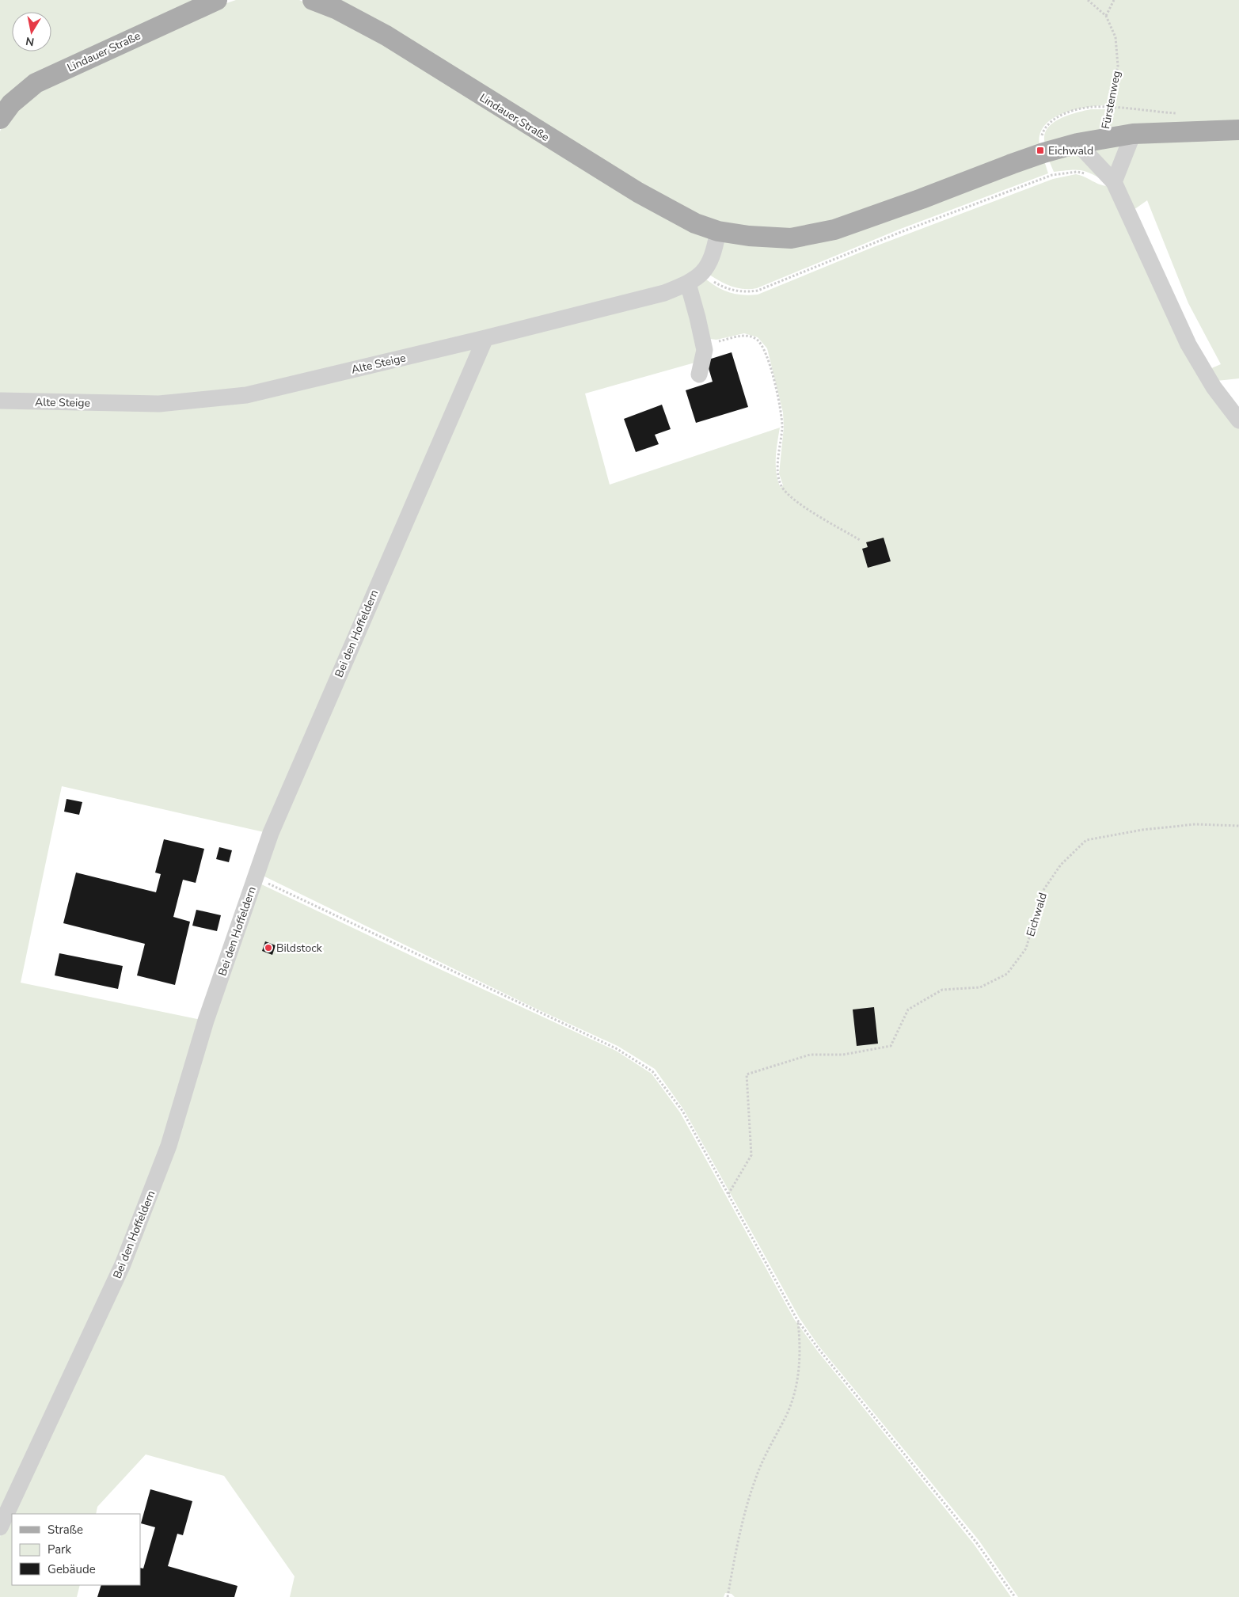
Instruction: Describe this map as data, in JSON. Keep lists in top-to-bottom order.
{
  "streets": {
    "main road": ["Lindauer Straße"],
    "street": ["Alte Steige", "Bei den Hoffeldern"],
    "path": ["Fürstenweg", "Eichwald"]
  },
  "crossings": [
    ["Lindauer Straße", "Fürstenweg"],
    ["Lindauer Straße", "Alte Steige"],
    ["Alte Steige", "Bei den Hoffeldern"]
  ],
  "places": {
    "transit": ["Eichwald"],
    "other": ["Bildstock"]
  },
  "legend": ["Straße", "Park", "Gebäude"],
  "north": "bottom"
}
